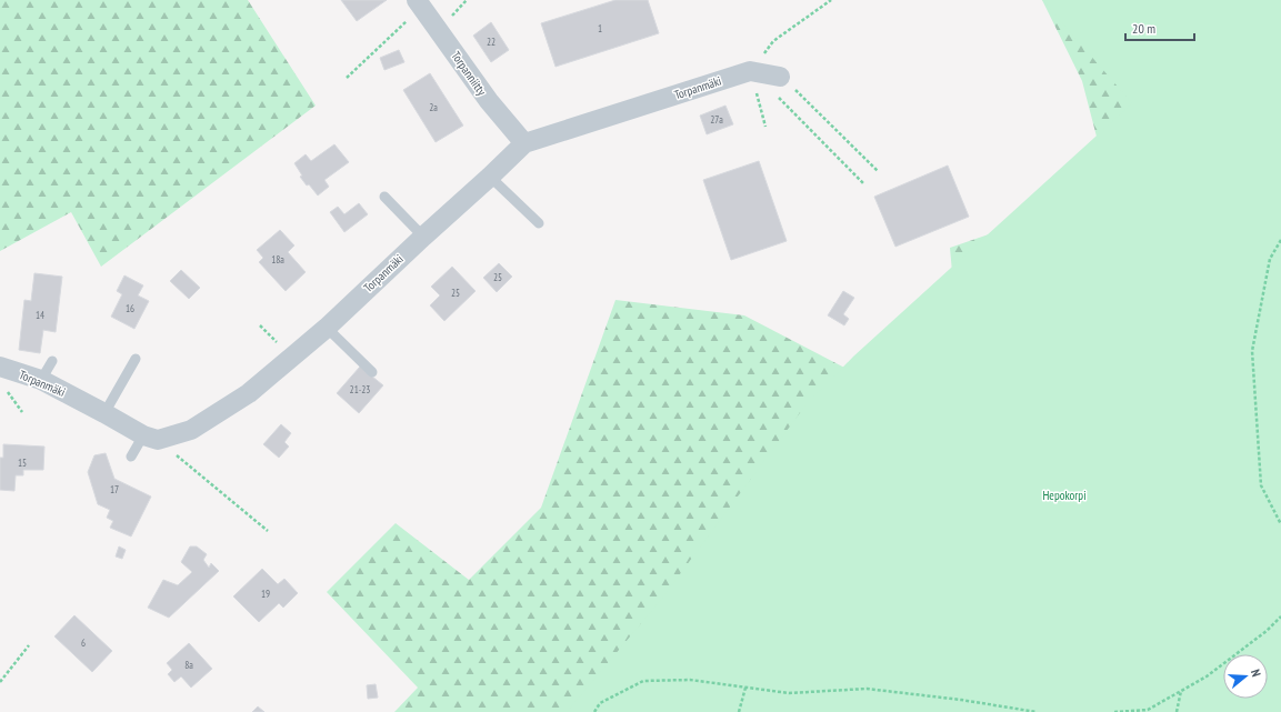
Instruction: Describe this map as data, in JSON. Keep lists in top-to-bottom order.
{
  "streets": {
    "street": ["Torpanniitty", "Torpanmäki"]
  },
  "crossings": [
    ["Torpanniitty", "Torpanmäki"]
  ],
  "parks": ["Hepokorpi"],
  "house_numbers": [
    "1",
    "22",
    "2a",
    "27a",
    "18a",
    "25",
    "25",
    "16",
    "14",
    "21-23",
    "15",
    "17",
    "19",
    "6",
    "8a"
  ],
  "scale_bar": "20 m",
  "north": "right"
}
